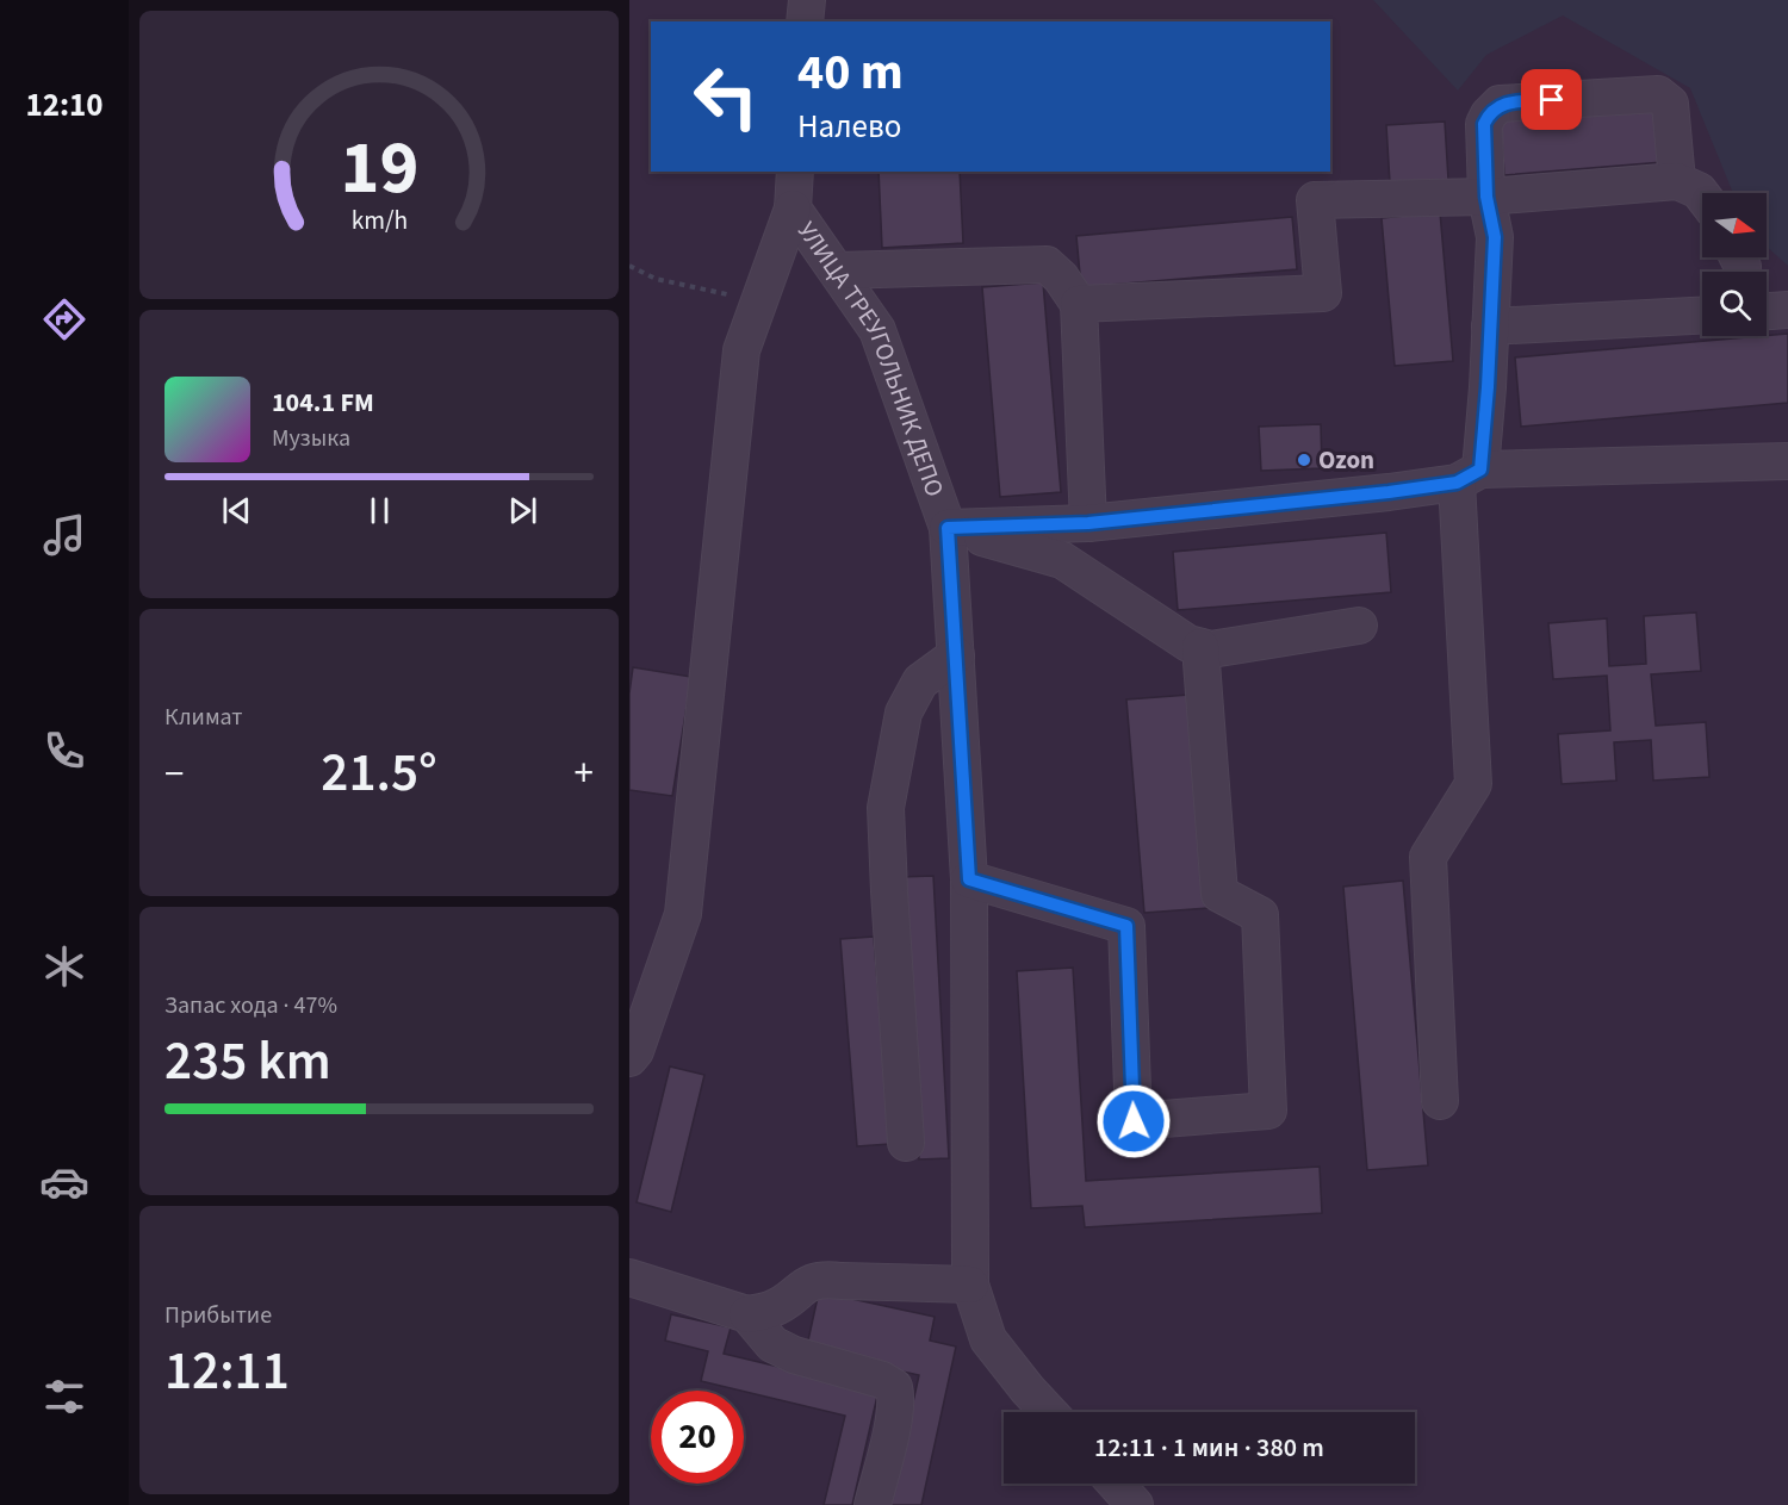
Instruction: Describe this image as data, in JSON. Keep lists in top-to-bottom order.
{
  "streets": {
    "street": ["УЛИЦА ТРЕУГОЛЬНИК ДЕПО"]
  },
  "places": ["Ozon"],
  "north": "right",
  "page": {
    "tabs": "12:10",
    "turn": ["40 m", "Налево"],
    "song": ["104.1 FM", "Музыка"],
    "tile": [
      "Климат",
      ["Запас хода · 47%", "235 km"],
      ["Прибытие", "12:11"]
    ],
    "heat": ["−", "21.5°", "+"],
    "limit": "20",
    "trip": "12:11 · 1 мин · 380 m",
    "gauge": ["19", "km/h"]
  }
}
